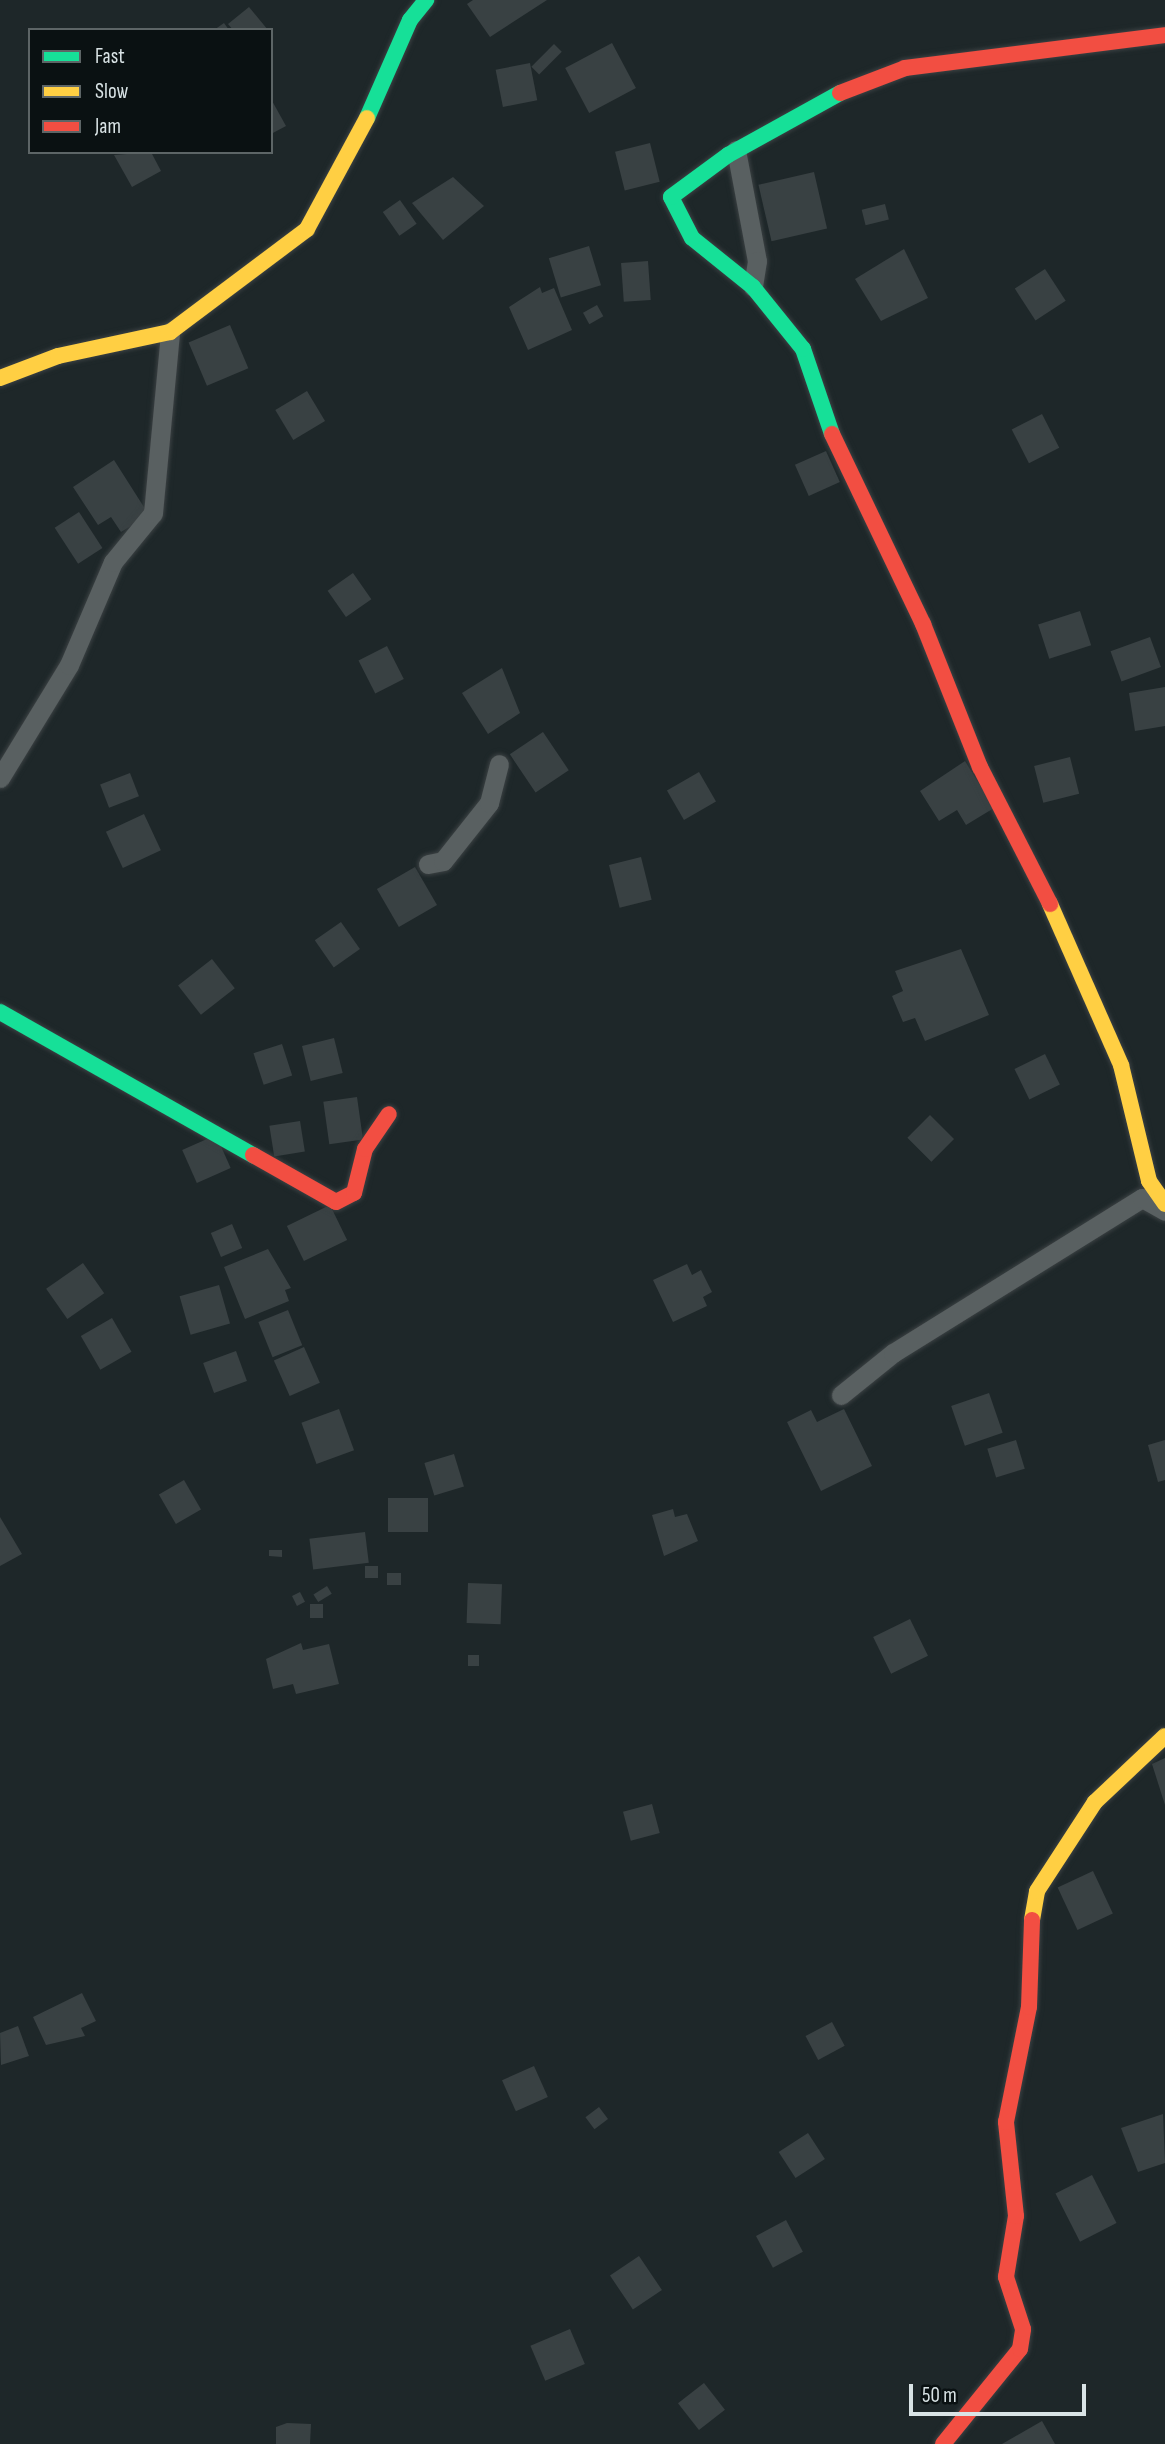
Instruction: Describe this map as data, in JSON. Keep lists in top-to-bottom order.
{
  "legend": ["Fast", "Slow", "Jam"],
  "scale_bar": "50 m"
}
